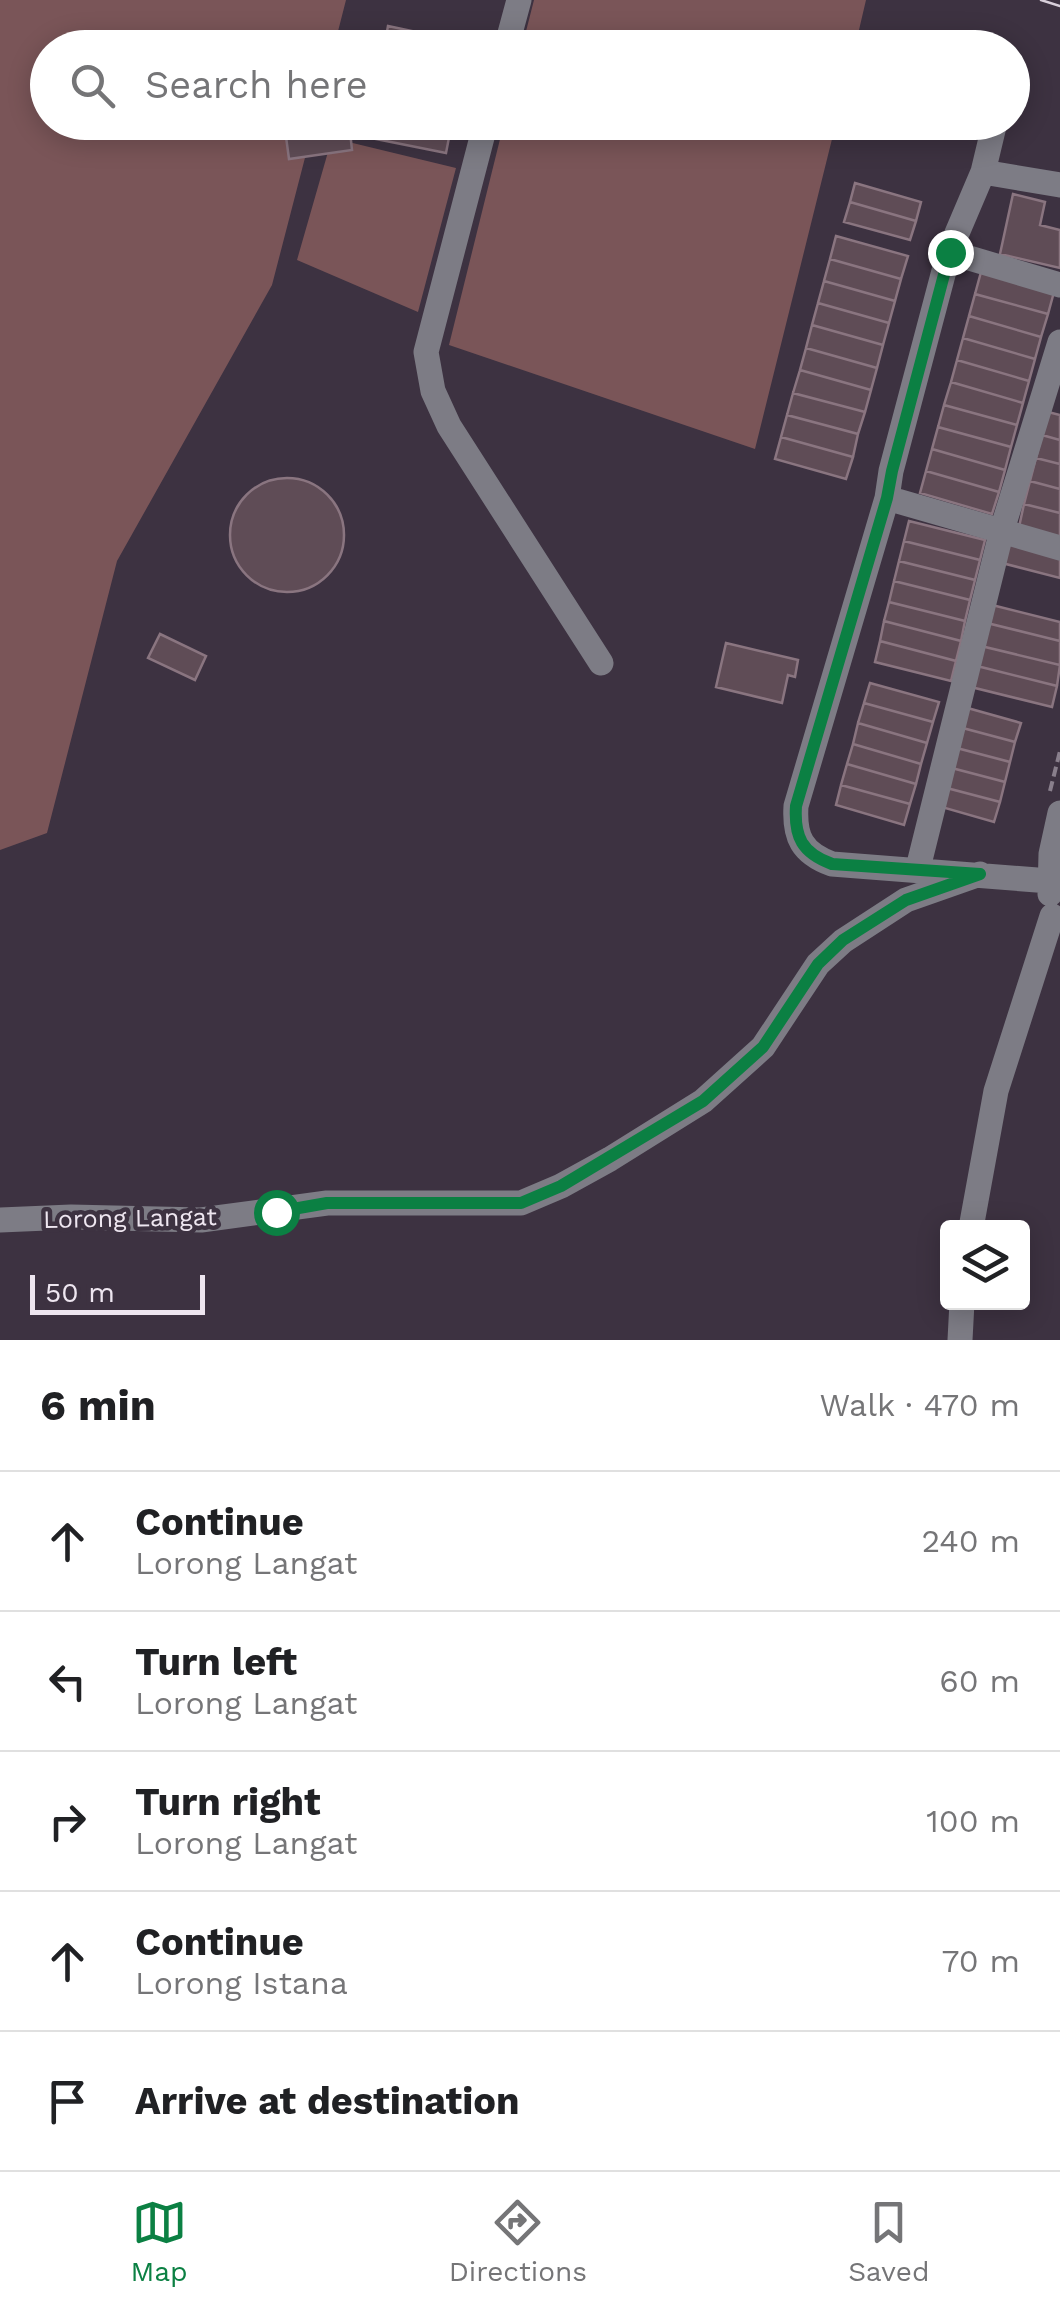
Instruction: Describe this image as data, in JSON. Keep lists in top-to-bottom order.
{
  "streets": {
    "street": ["Lorong Langat"]
  },
  "scale_bar": "50 m",
  "page": {
    "search": "Search here",
    "scale": "50 m",
    "heading": ["6 min", "Walk · 470 m"],
    "list": [
      ["Continue", "Lorong Langat", "240 m"],
      ["Turn left", "Lorong Langat", "60 m"],
      ["Turn right", "Lorong Langat", "100 m"],
      ["Continue", "Lorong Istana", "70 m"],
      "Arrive at destination"
    ],
    "nav": ["Map", "Directions", "Saved"]
  }
}
